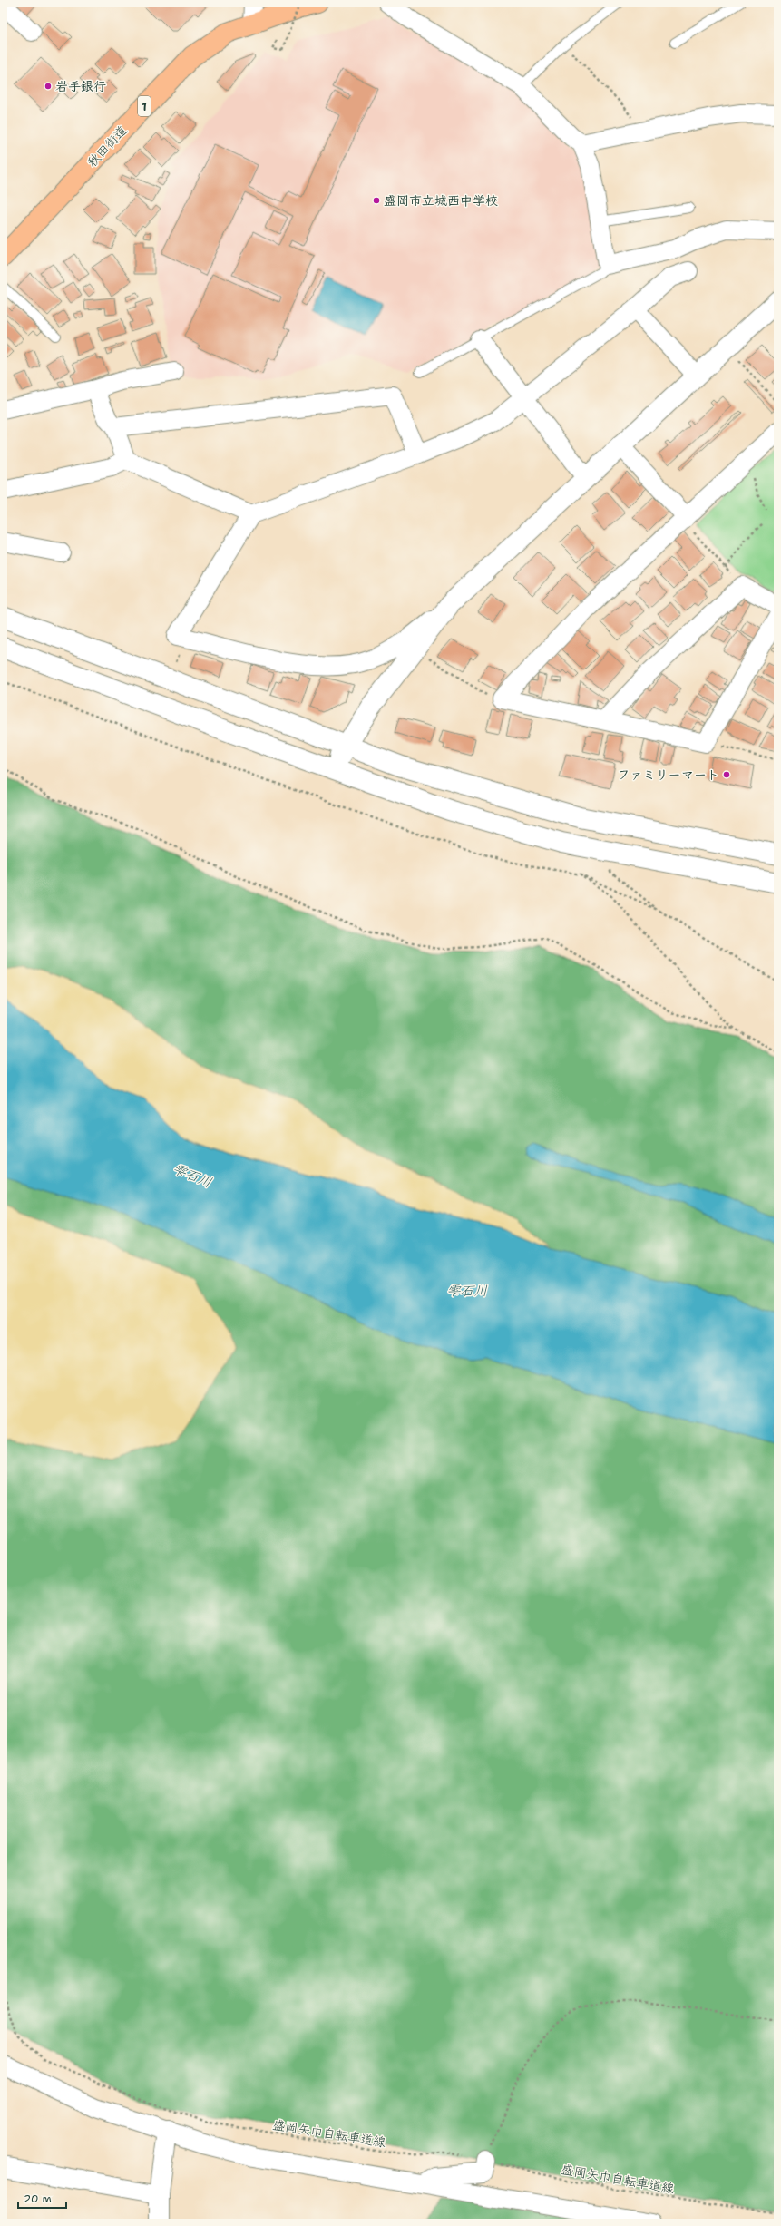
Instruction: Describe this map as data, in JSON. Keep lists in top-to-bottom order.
{
  "streets": {
    "main road": ["1", "秋田街道"],
    "path": ["盛岡矢巾自転車道線"]
  },
  "water": ["雫石川"],
  "places": ["岩手銀行", "盛岡市立城西中学校", "ファミリーマート"],
  "scale_bar": "20 m"
}
